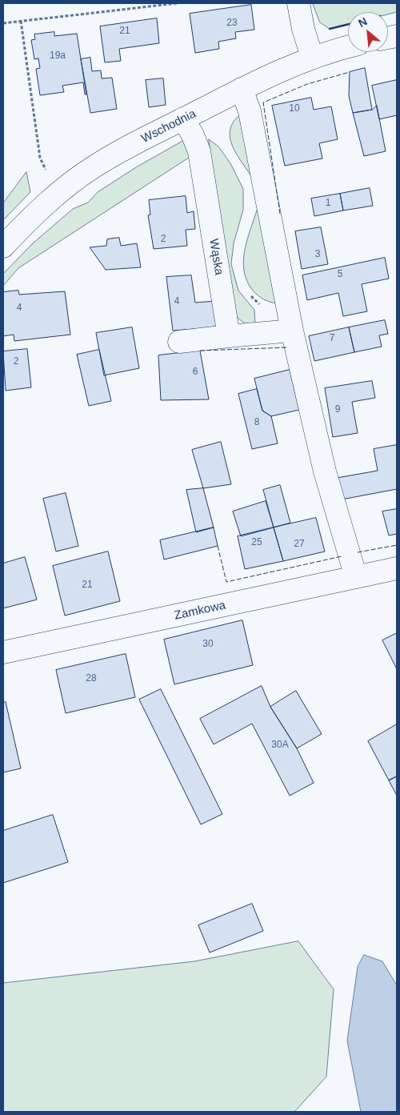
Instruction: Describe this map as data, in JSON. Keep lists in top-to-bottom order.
{
  "streets": {
    "street": ["Wschodnia", "Wąska", "Zamkowa"]
  },
  "crossings": [
    ["Wschodnia", "Wąska"]
  ],
  "house_numbers": [
    "23",
    "21",
    "19a",
    "10",
    "1",
    "2",
    "3",
    "5",
    "4",
    "4",
    "7",
    "2",
    "6",
    "9",
    "8",
    "25",
    "27",
    "21",
    "30",
    "28",
    "30A"
  ],
  "north": "top left"
}
